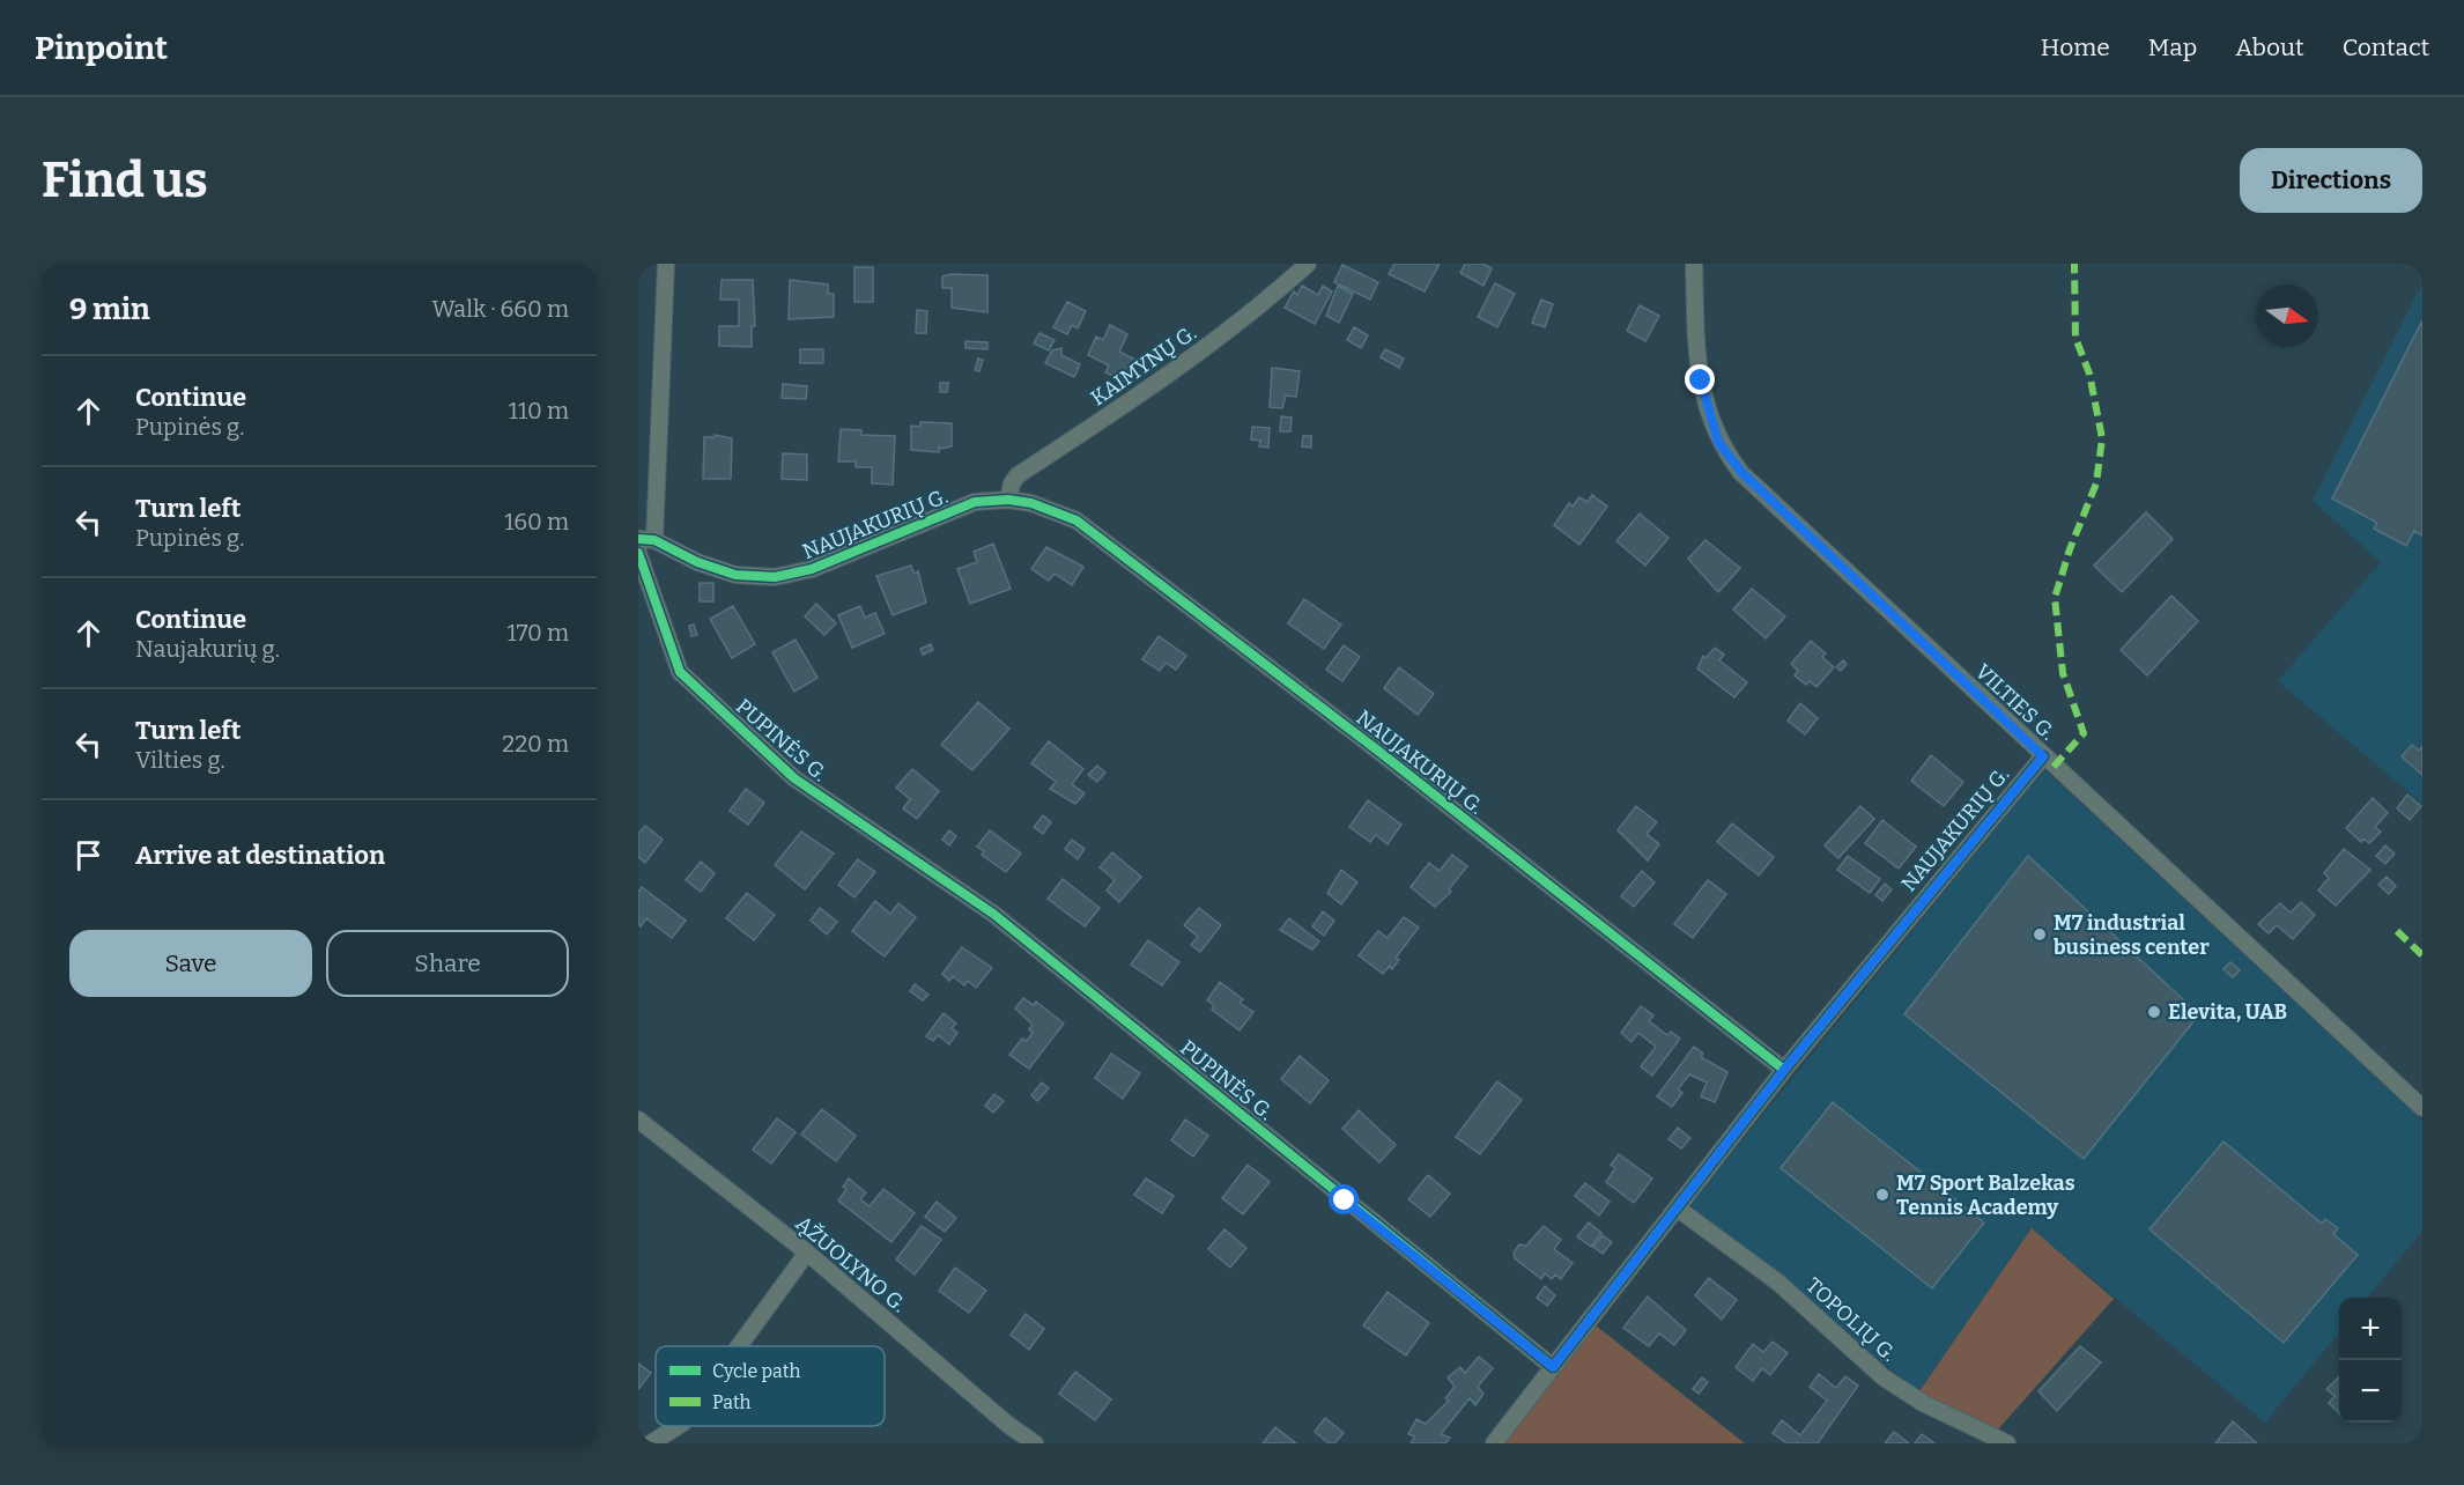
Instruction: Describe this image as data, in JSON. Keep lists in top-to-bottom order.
{
  "streets": {
    "street": [
      "KAIMYNŲ G.",
      "NAUJAKURIŲ G.",
      "VILTIES G.",
      "PUPINĖS G.",
      "ĄŽUOLYNO G.",
      "TOPOLIŲ G."
    ]
  },
  "crossings": [
    ["KAIMYNŲ G.", "NAUJAKURIŲ G."],
    ["NAUJAKURIŲ G.", "VILTIES G."]
  ],
  "places": ["M7 industrial business center", "Elevita, UAB", "M7 Sport Balzekas Tennis Academy"],
  "legend": ["Cycle path", "Path"],
  "north": "right",
  "page": {
    "header": "Pinpoint",
    "nav": [
      "Home",
      "Map",
      "About",
      "Contact"
    ],
    "buttons": [
      "Directions",
      ["Save", "Share"]
    ],
    "title": "Find us",
    "heading": ["9 min", "Walk · 660 m"],
    "list": [
      ["Continue", "Pupinės g.", "110 m"],
      ["Turn left", "Pupinės g.", "160 m"],
      ["Continue", "Naujakurių g.", "170 m"],
      ["Turn left", "Vilties g.", "220 m"],
      "Arrive at destination"
    ],
    "map_buttons": ["+", "−"]
  }
}
